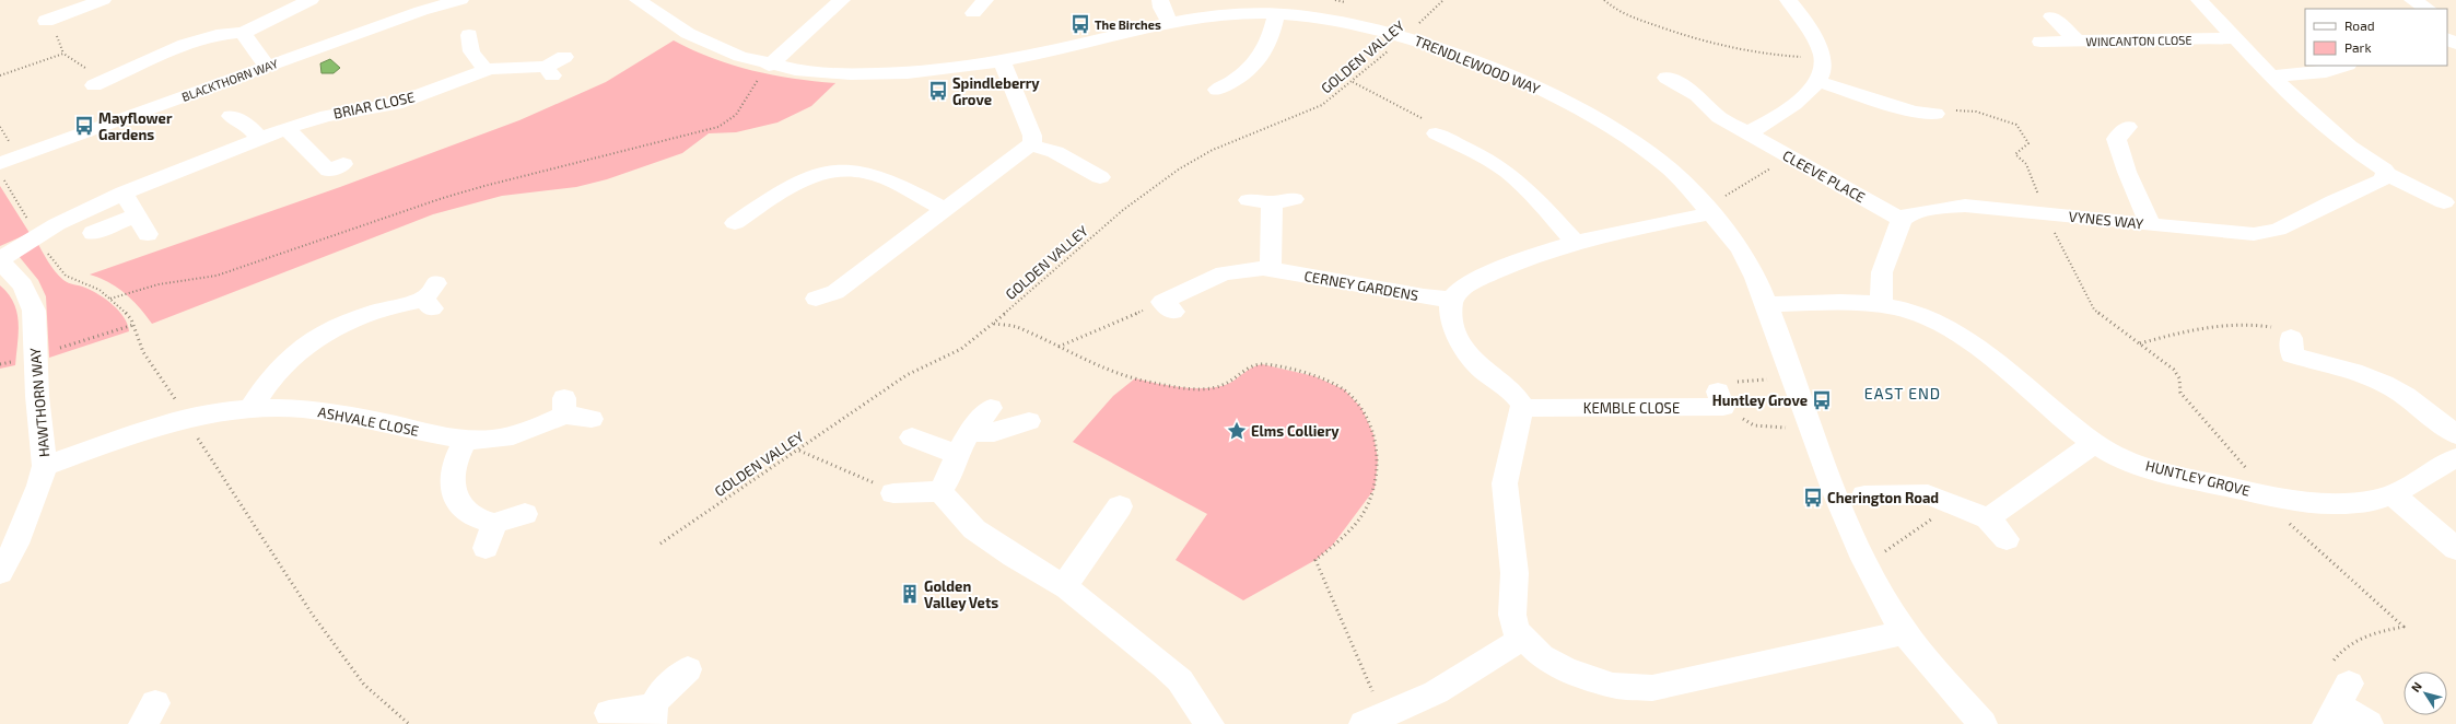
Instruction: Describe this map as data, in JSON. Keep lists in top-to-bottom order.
{
  "streets": {
    "street": [
      "WINCANTON CLOSE",
      "TRENDLEWOOD WAY",
      "BLACKTHORN WAY",
      "BRIAR CLOSE",
      "CLEEVE PLACE",
      "VYNES WAY",
      "CERNEY GARDENS",
      "HAWTHORN WAY",
      "KEMBLE CLOSE",
      "ASHVALE CLOSE",
      "HUNTLEY GROVE"
    ],
    "path": ["GOLDEN VALLEY"]
  },
  "crossings": [
    ["GOLDEN VALLEY", "TRENDLEWOOD WAY"],
    ["TRENDLEWOOD WAY", "HUNTLEY GROVE"],
    ["BRIAR CLOSE", "HAWTHORN WAY"],
    ["CLEEVE PLACE", "VYNES WAY"],
    ["HAWTHORN WAY", "ASHVALE CLOSE"]
  ],
  "districts": ["EAST END"],
  "places": {
    "bus stop": [
      "The Birches",
      "Spindleberry Grove",
      "Mayflower Gardens",
      "Huntley Grove",
      "Cherington Road"
    ],
    "place": ["Elms Colliery"],
    "building": ["Golden Valley Vets"]
  },
  "legend": ["Road", "Park"],
  "north": "top left"
}
